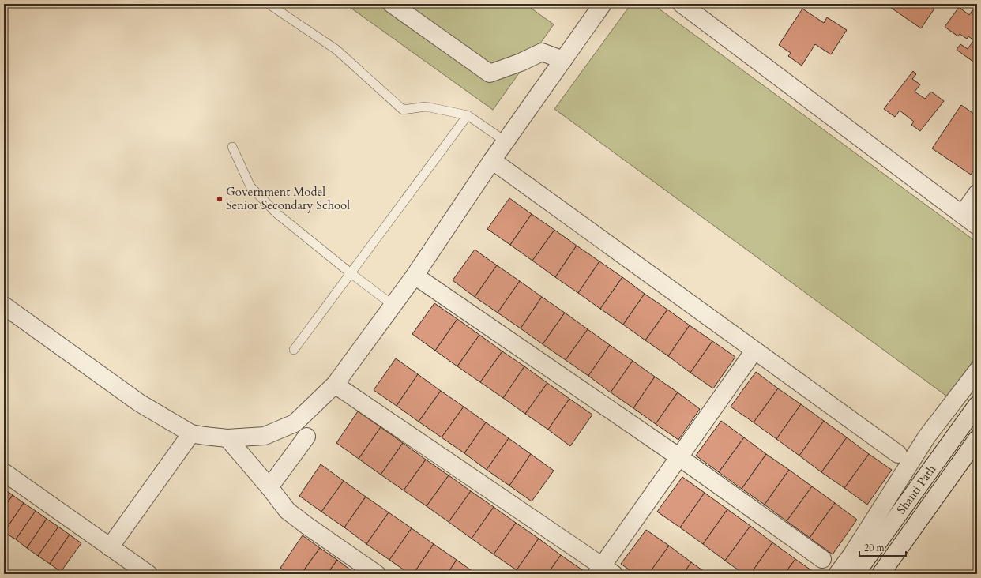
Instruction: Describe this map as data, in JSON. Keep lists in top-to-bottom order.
{
  "streets": {
    "street": ["Shanti Path"]
  },
  "places": ["Government Model Senior Secondary School"],
  "scale_bar": "20 m"
}
